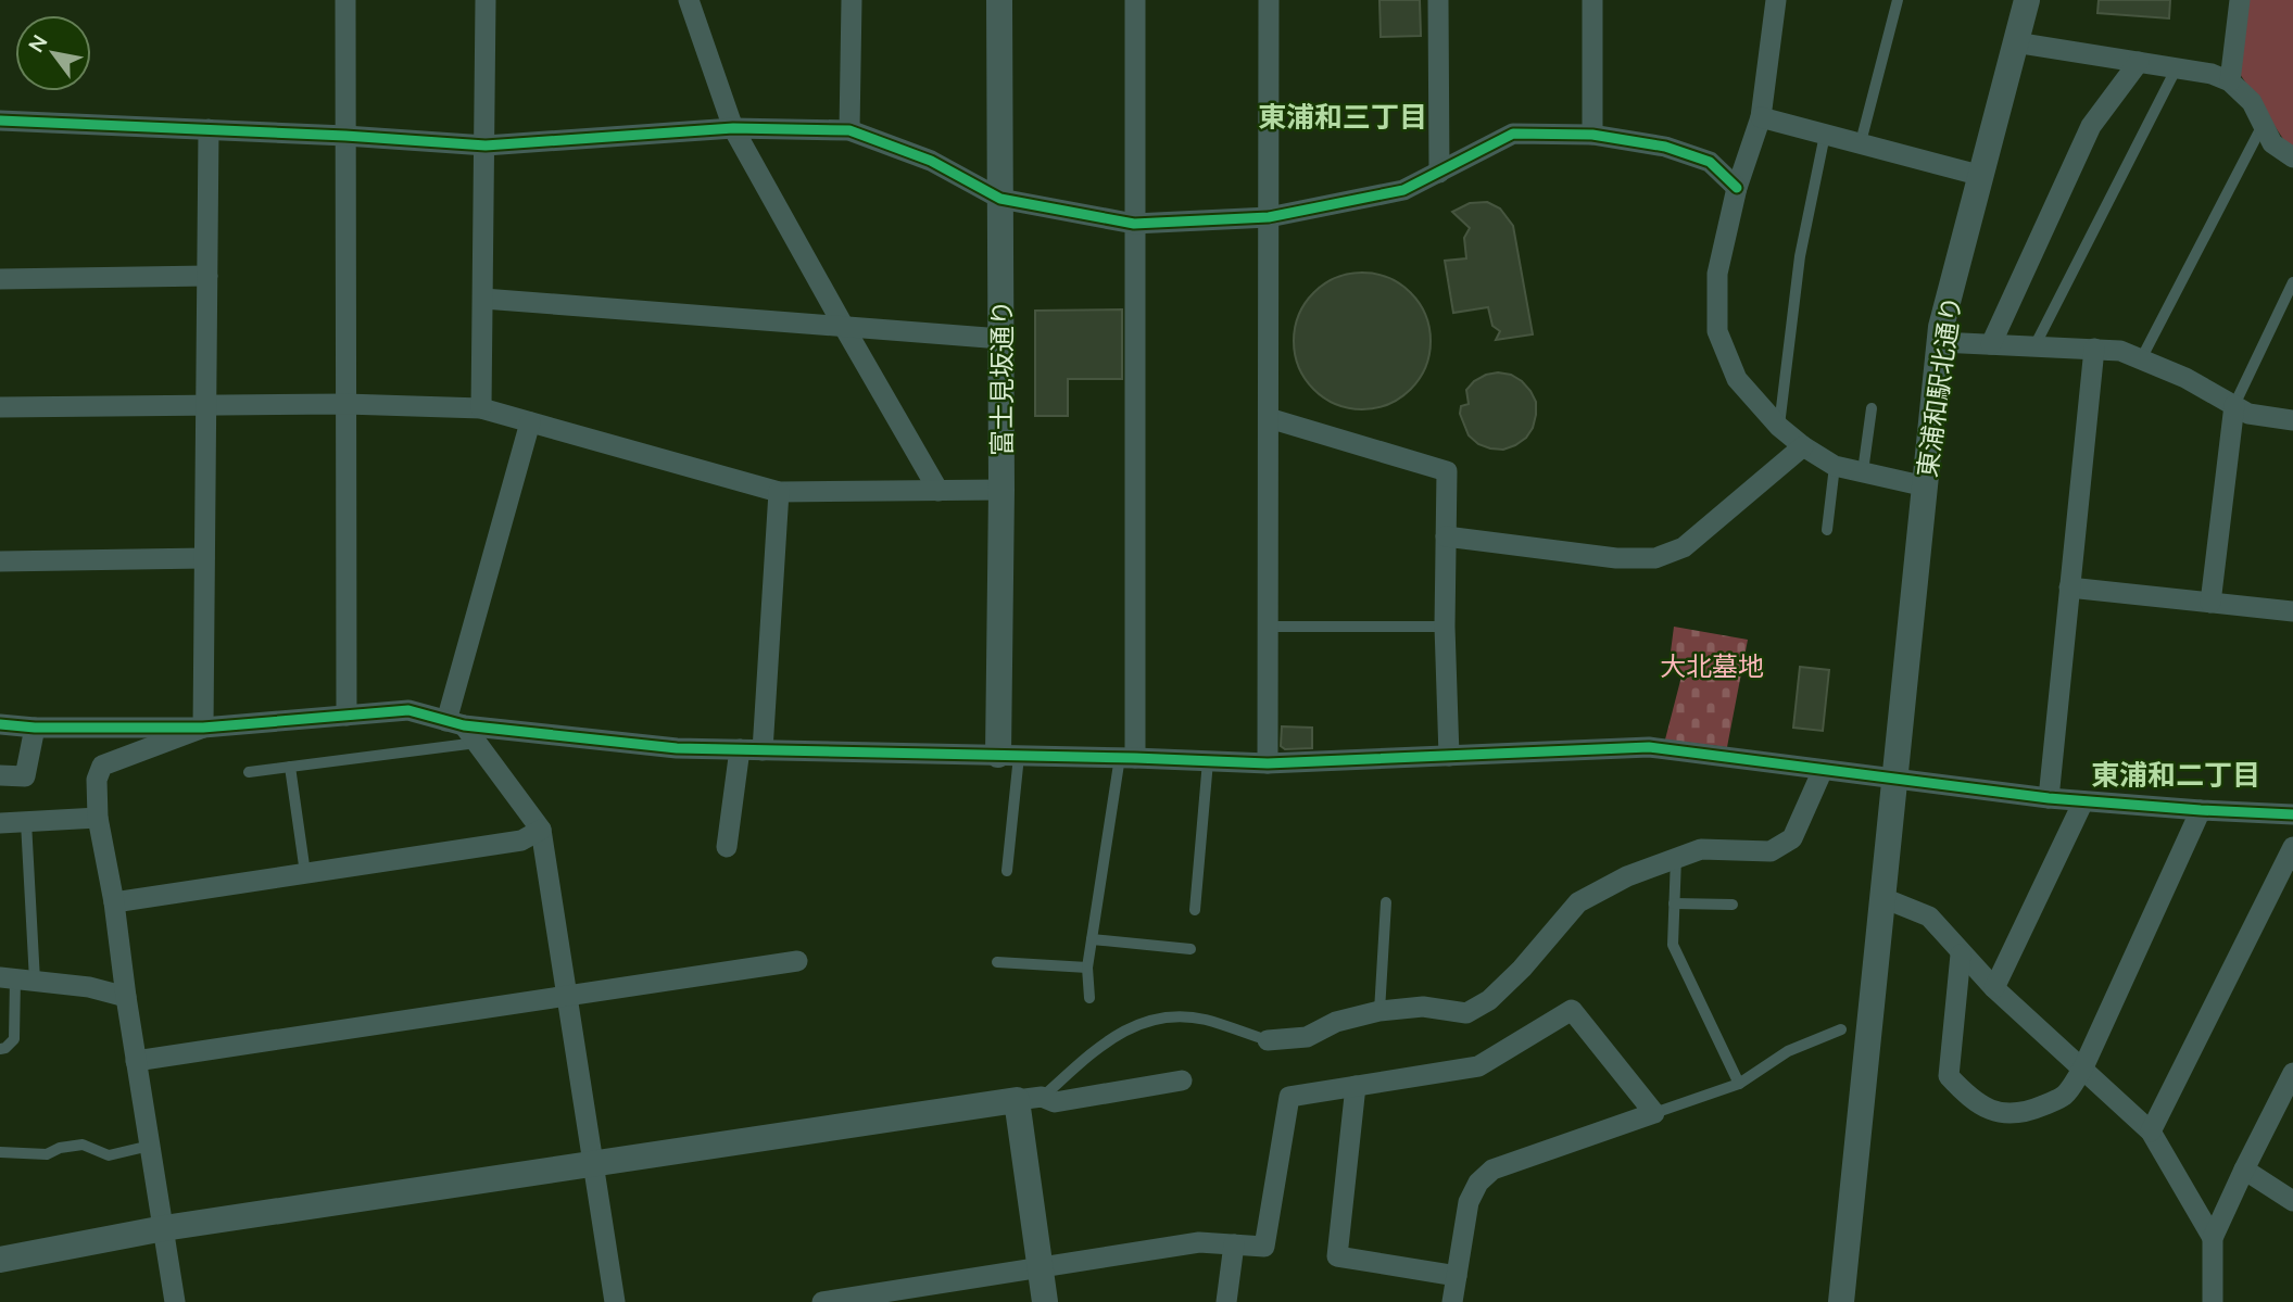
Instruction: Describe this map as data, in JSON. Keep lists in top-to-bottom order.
{
  "streets": {
    "street": ["富士見坂通り", "東浦和駅北通り"]
  },
  "districts": ["東浦和三丁目", "東浦和二丁目"],
  "parks": ["大北墓地"],
  "north": "top left"
}
